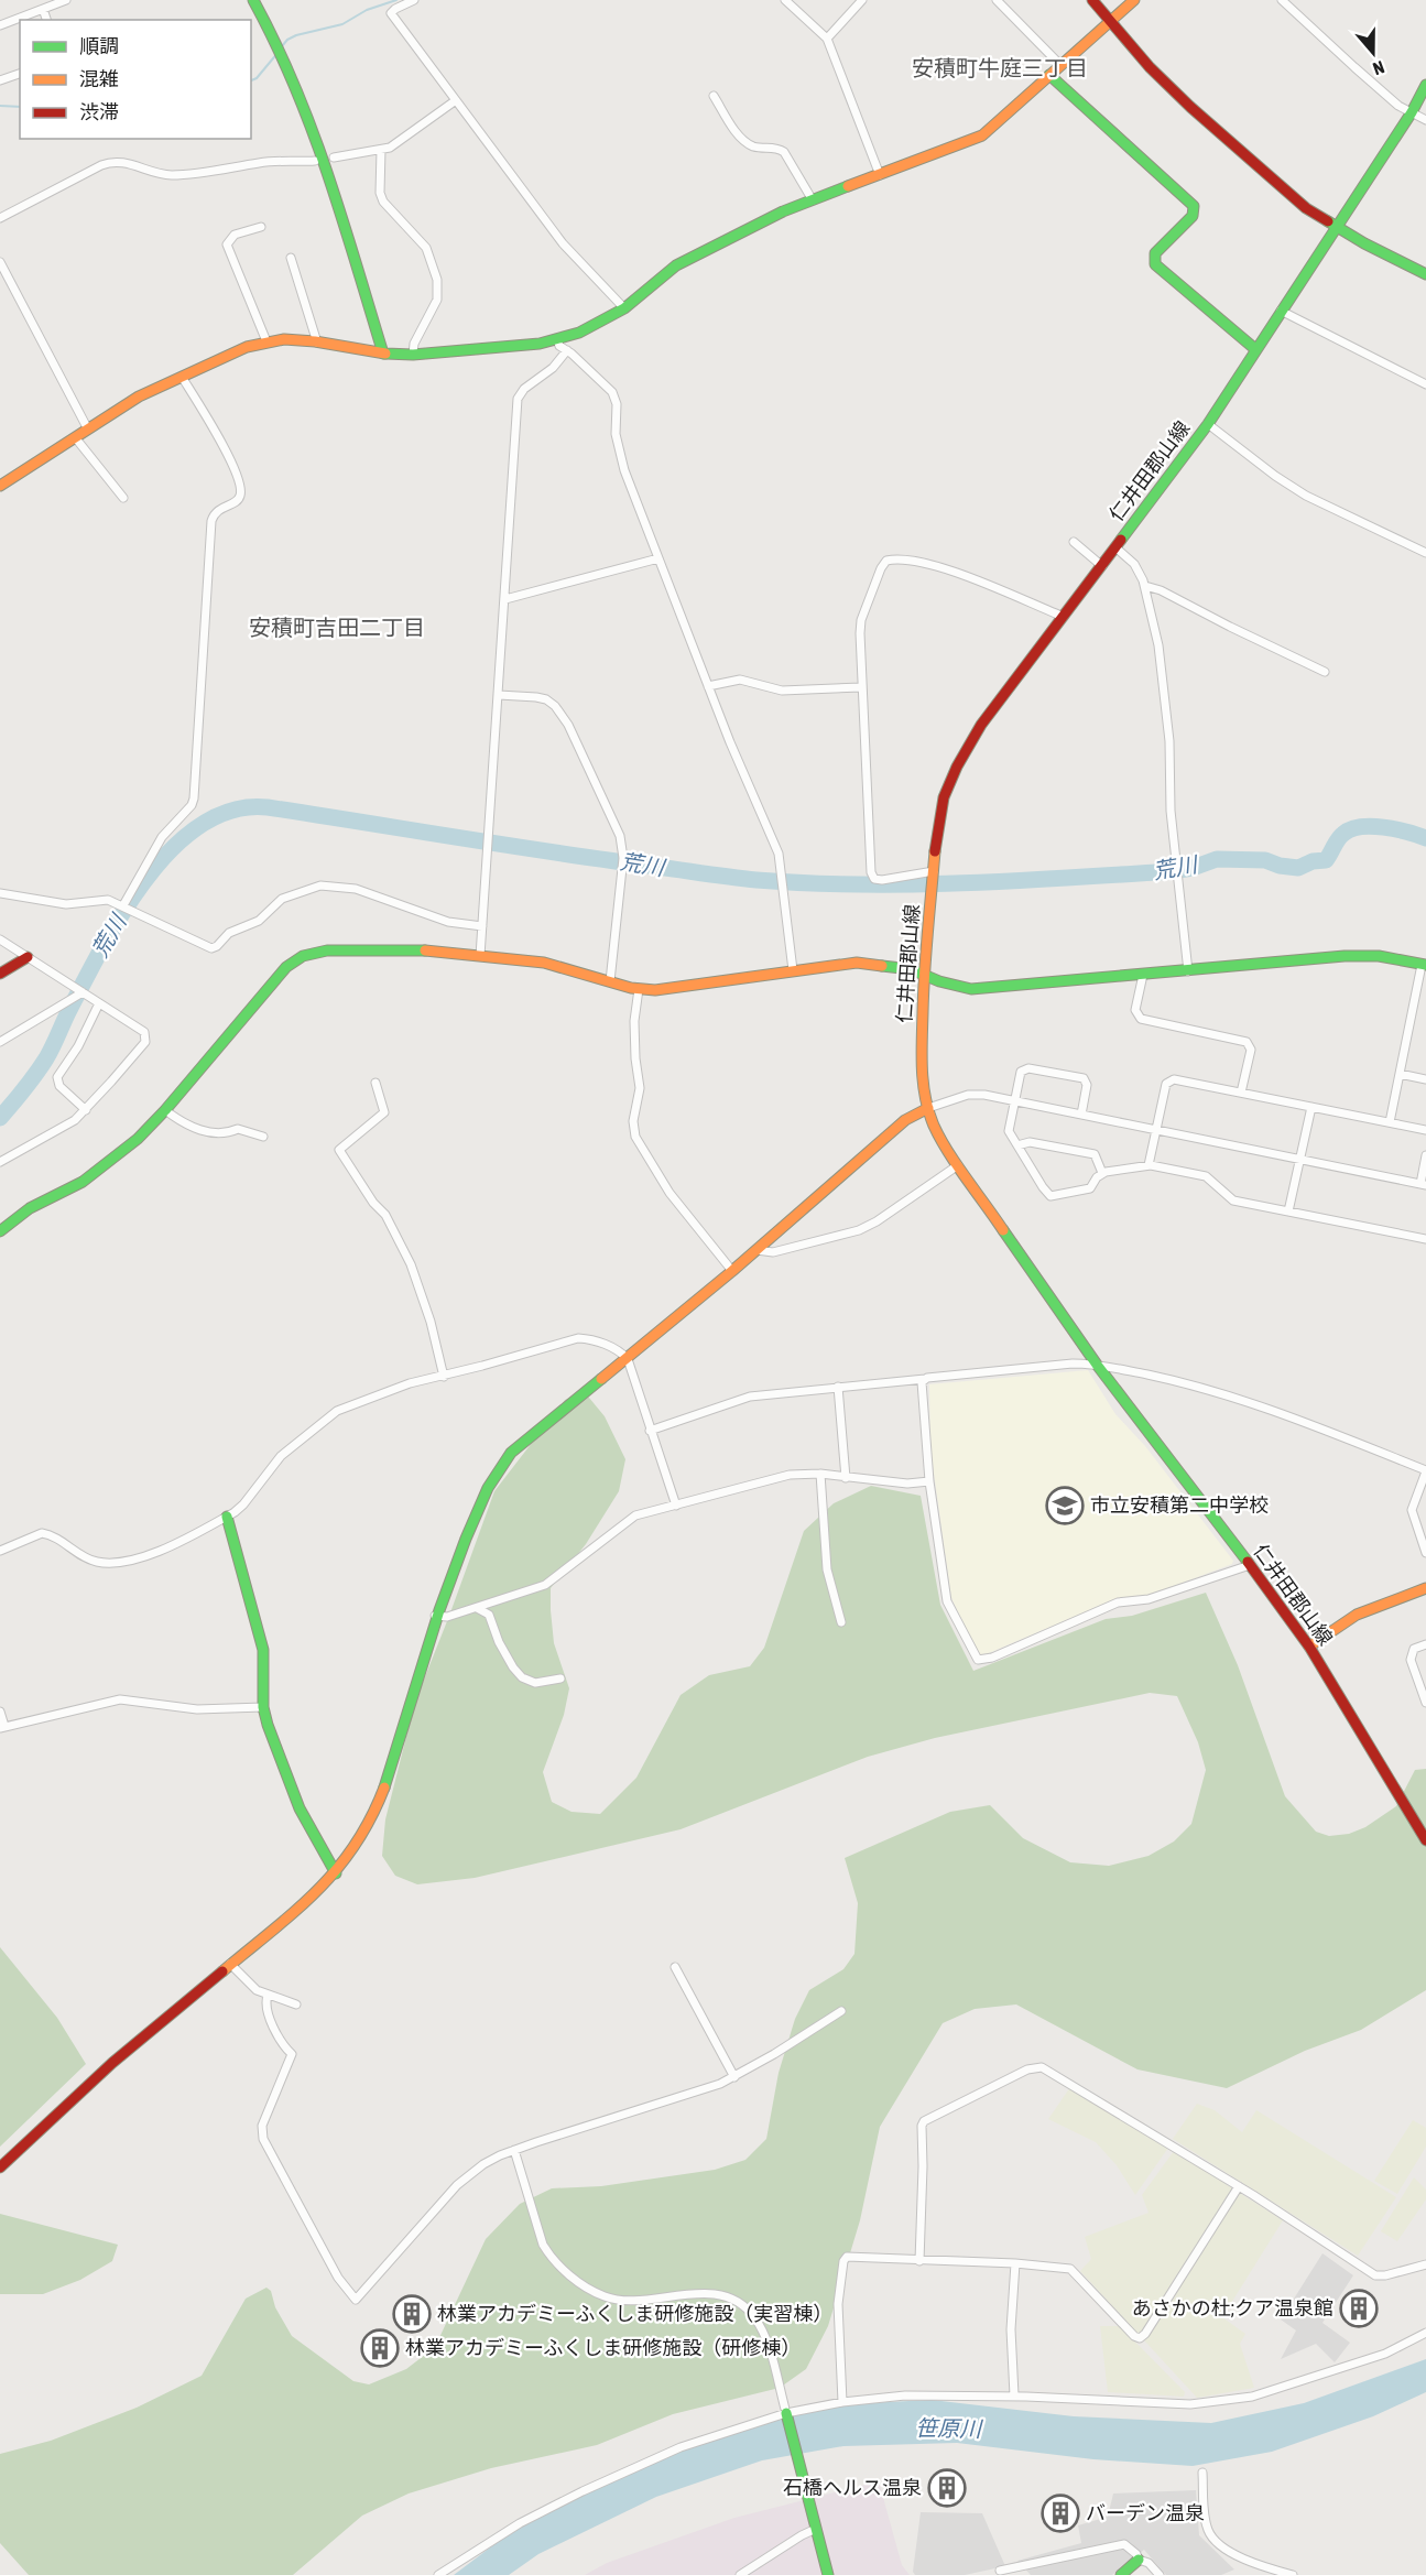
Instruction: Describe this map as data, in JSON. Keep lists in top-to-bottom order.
{
  "streets": {
    "street": ["仁井田郡山線"]
  },
  "districts": ["安積町牛庭三丁目", "安積町吉田二丁目"],
  "water": ["荒川", "笹原川"],
  "places": {
    "school or university": ["市立安積第二中学校"],
    "building": [
      "あさかの杜;クア温泉館",
      "林業アカデミーふくしま研修施設（実習棟）",
      "林業アカデミーふくしま研修施設（研修棟）",
      "石橋ヘルス温泉",
      "バーデン温泉"
    ]
  },
  "legend": ["順調", "混雑", "渋滞"],
  "north": "bottom"
}
